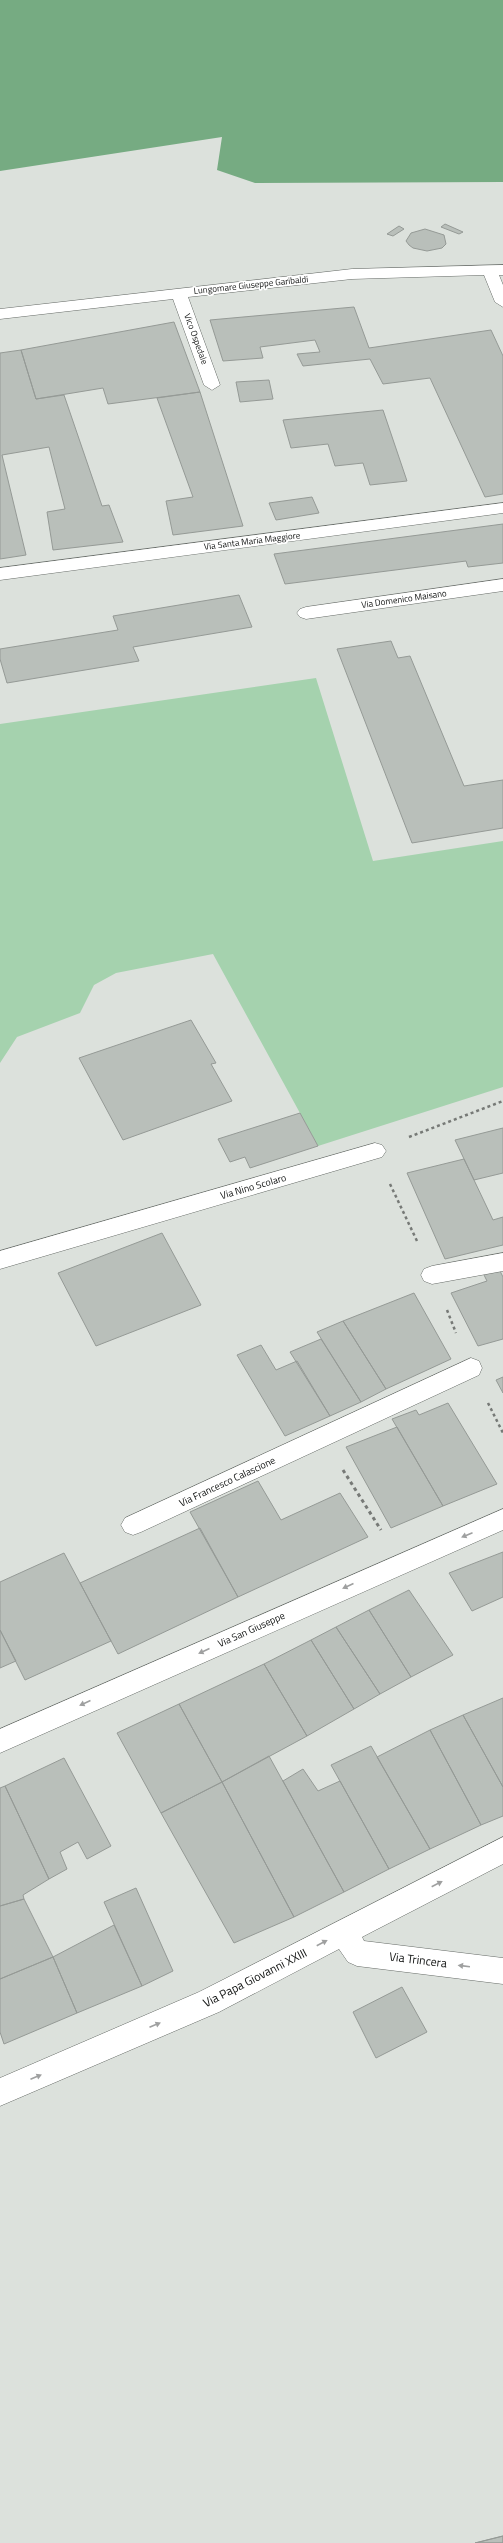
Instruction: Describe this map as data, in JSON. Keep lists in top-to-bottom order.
{
  "streets": {
    "street": [
      "Lungomare Giuseppe Garibaldi",
      "Vico Ospedale",
      "Via Santa Maria Maggiore",
      "Via Domenico Maisano",
      "Via Nino Scolaro",
      "Via Francesco Calascione",
      "Via San Giuseppe",
      "Via Trincera",
      "Via Papa Giovanni XXIII"
    ]
  },
  "crossings": [
    ["Lungomare Giuseppe Garibaldi", "Vico Ospedale"],
    ["Via Trincera", "Via Papa Giovanni XXIII"]
  ],
  "one_way": ["Via San Giuseppe", "Via Trincera", "Via Papa Giovanni XXIII"]
}
